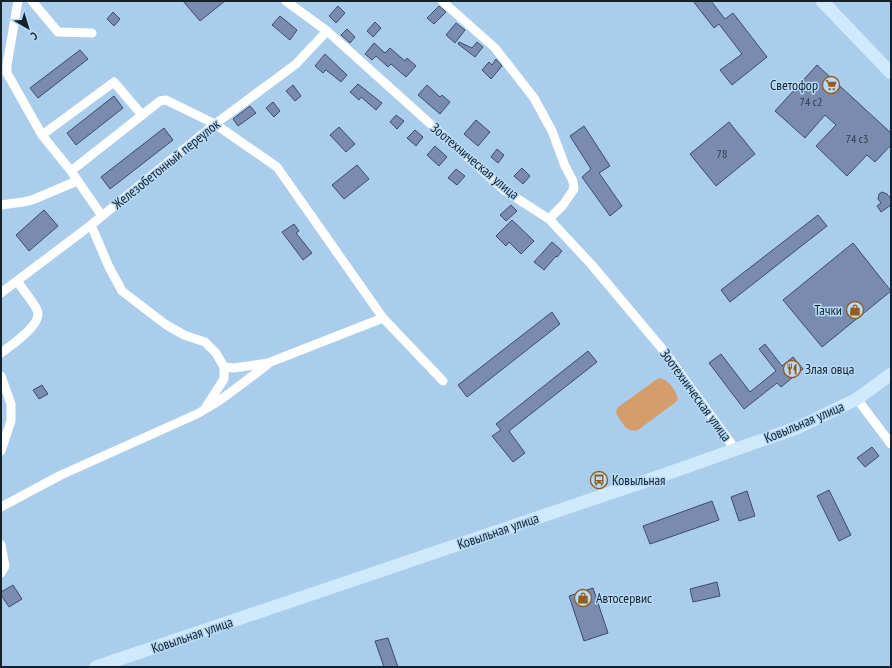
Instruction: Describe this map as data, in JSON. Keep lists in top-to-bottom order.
{
  "streets": {
    "main road": ["Ковыльная улица"],
    "street": ["Зоотехническая улица", "Железобетонный переулок"]
  },
  "crossings": [
    ["Зоотехническая улица", "Железобетонный переулок"],
    ["Зоотехническая улица", "Ковыльная улица"]
  ],
  "places": {
    "supermarket": ["Светофор"],
    "shop": ["Тачки", "Автосервис"],
    "restaurant": ["Злая овца"],
    "bus stop": ["Ковыльная"]
  },
  "house_numbers": ["74 с2", "74 с3", "78"],
  "north": "bottom right"
}
